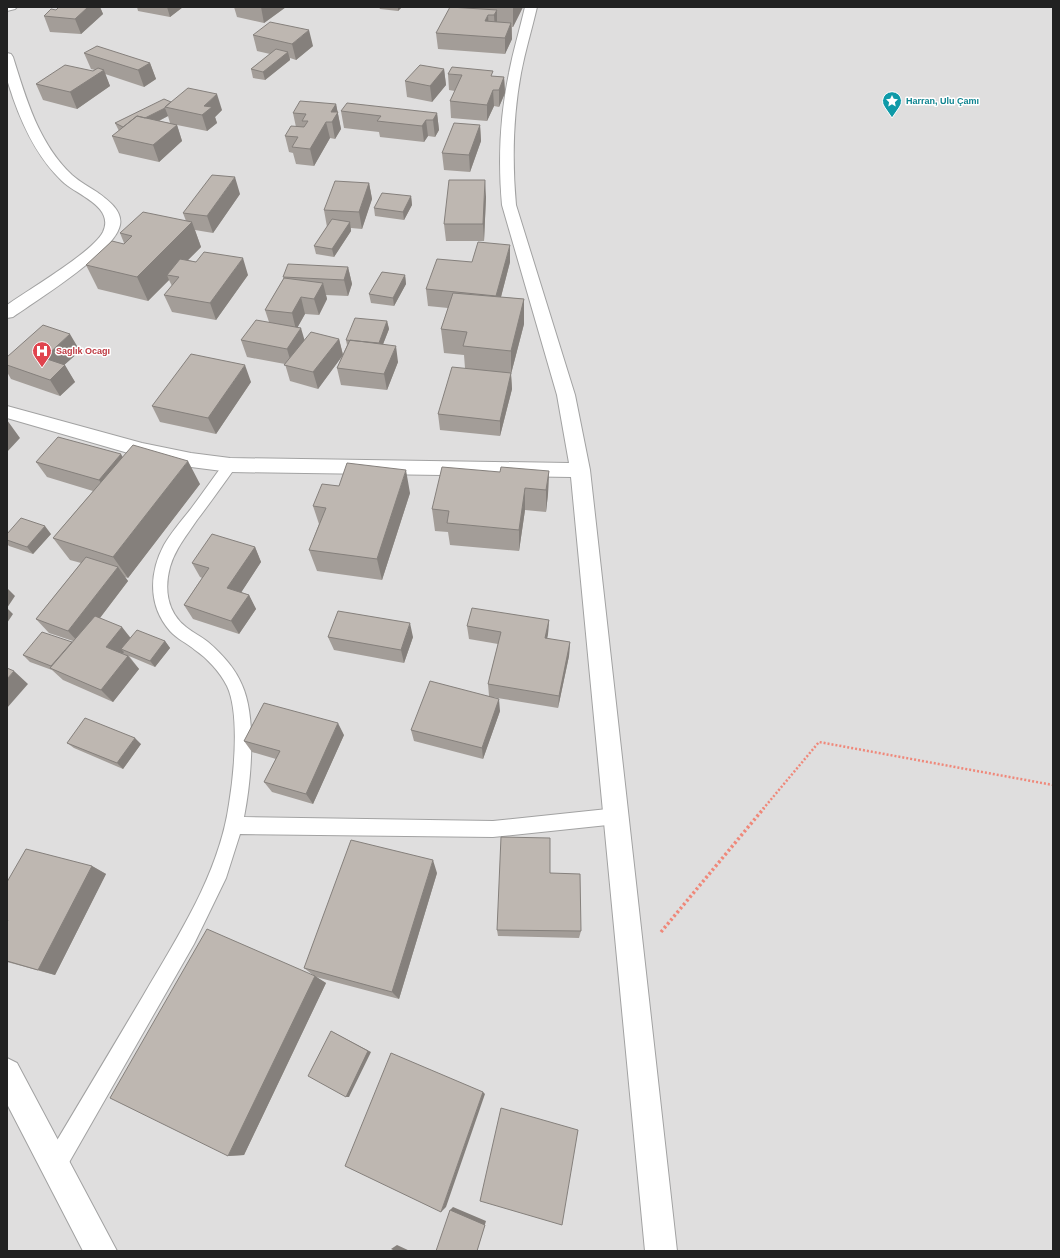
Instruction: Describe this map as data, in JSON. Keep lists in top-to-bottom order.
{
  "places": {
    "place": ["Harran, Ulu Çamı"],
    "hospital": ["Saglık Ocagı"]
  }
}
